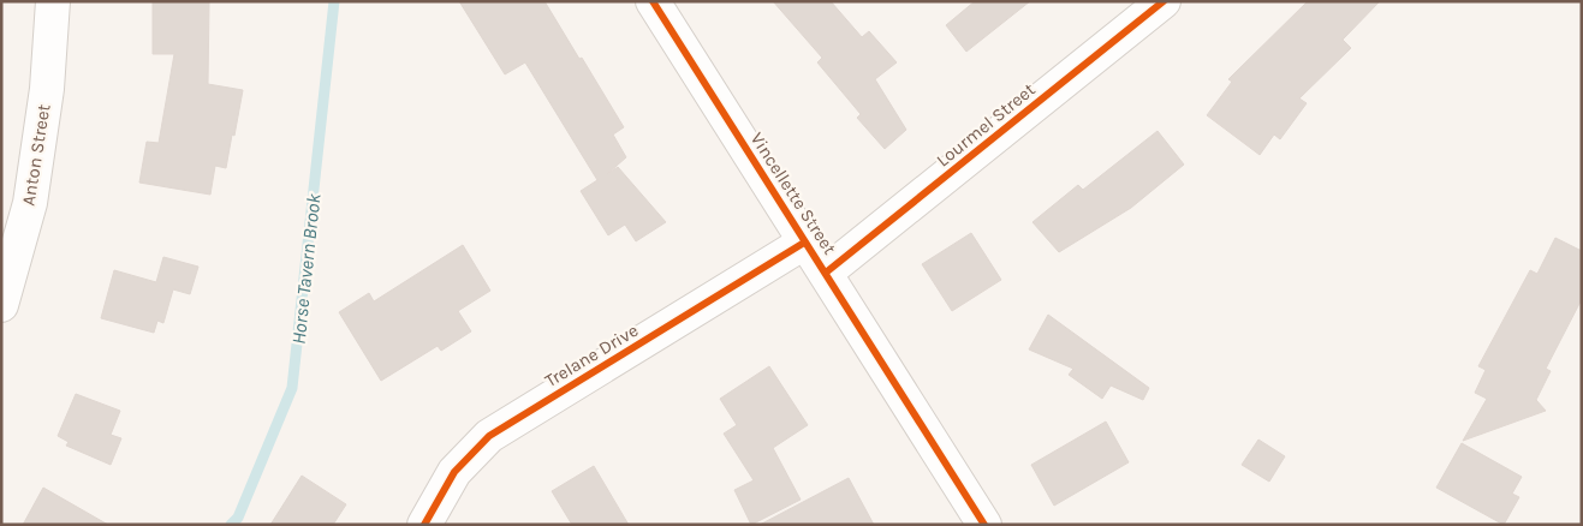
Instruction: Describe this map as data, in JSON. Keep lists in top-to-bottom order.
{
  "streets": {
    "street": [
      "Lourmel Street",
      "Anton Street",
      "Vincellette Street",
      "Trelane Drive"
    ]
  },
  "crossings": [
    ["Lourmel Street", "Vincellette Street"],
    ["Vincellette Street", "Trelane Drive"]
  ],
  "water": ["Horse Tavern Brook"]
}
